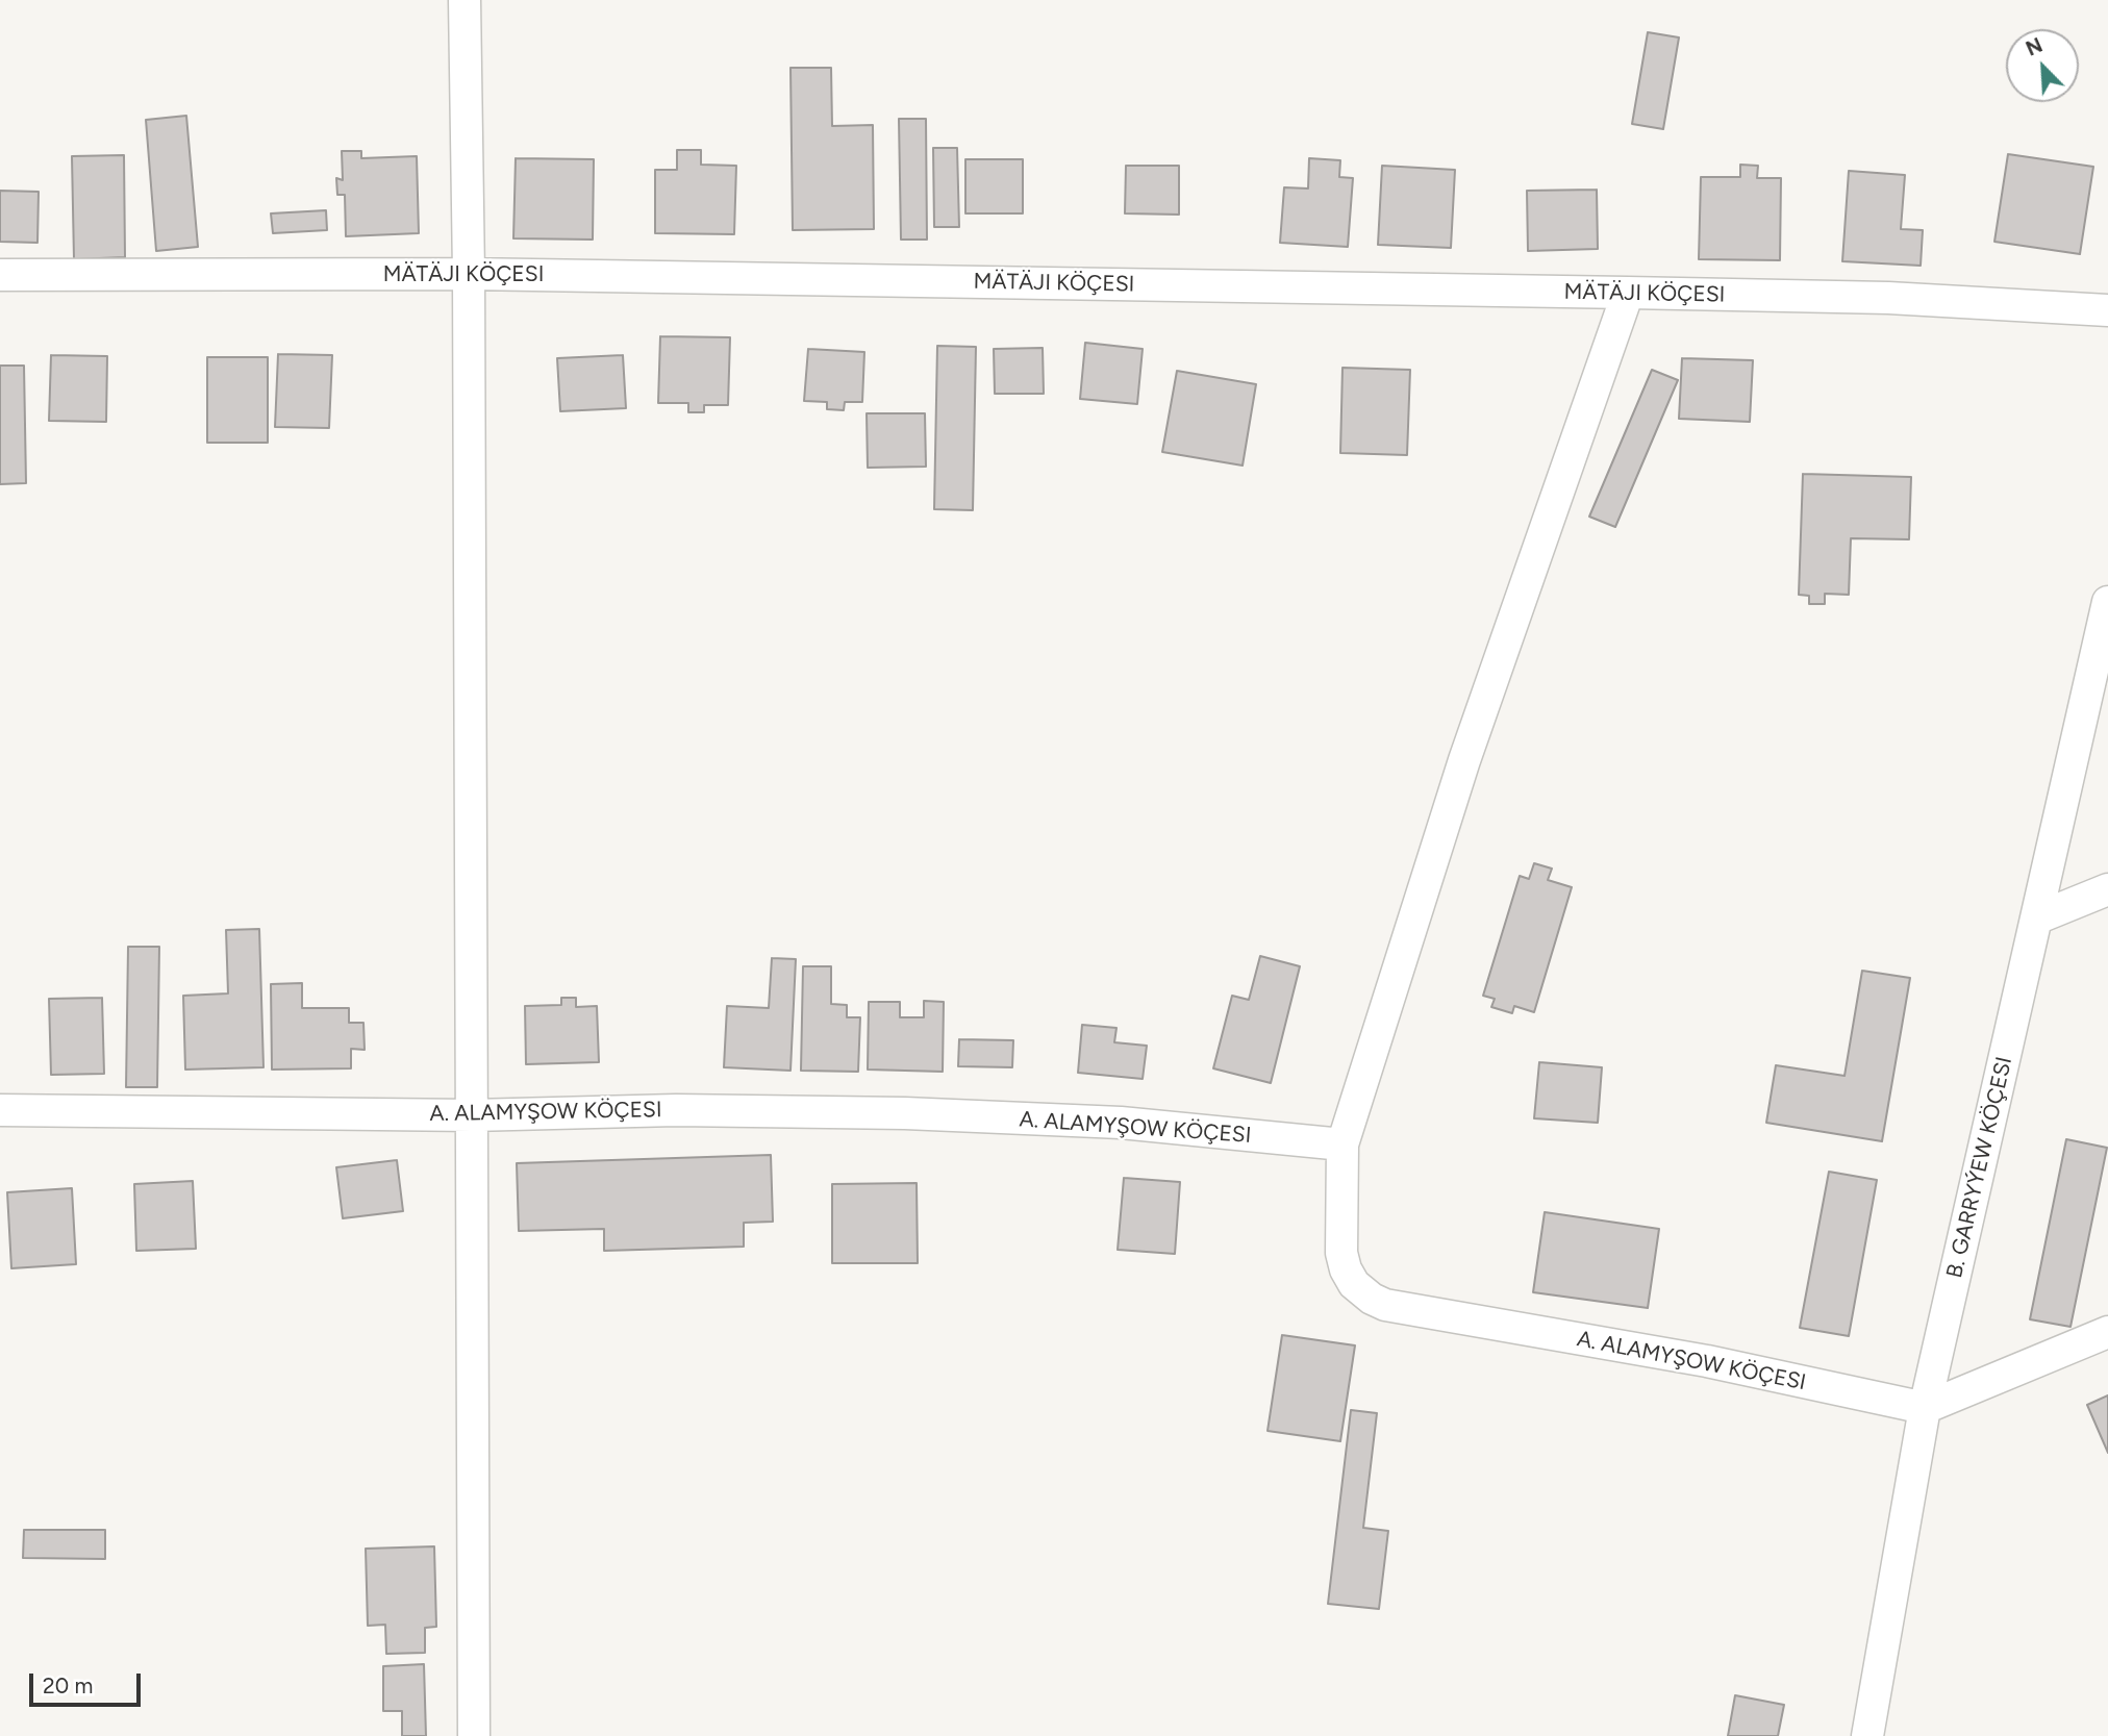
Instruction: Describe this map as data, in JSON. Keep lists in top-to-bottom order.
{
  "streets": {
    "street": ["MÄTÄJI KÖÇESI", "A. ALAMYŞOW KÖÇESI", "B. GARRYÝEW KÖÇESI"]
  },
  "crossings": [
    ["A. ALAMYŞOW KÖÇESI", "B. GARRYÝEW KÖÇESI"]
  ],
  "scale_bar": "20 m",
  "north": "top left"
}
